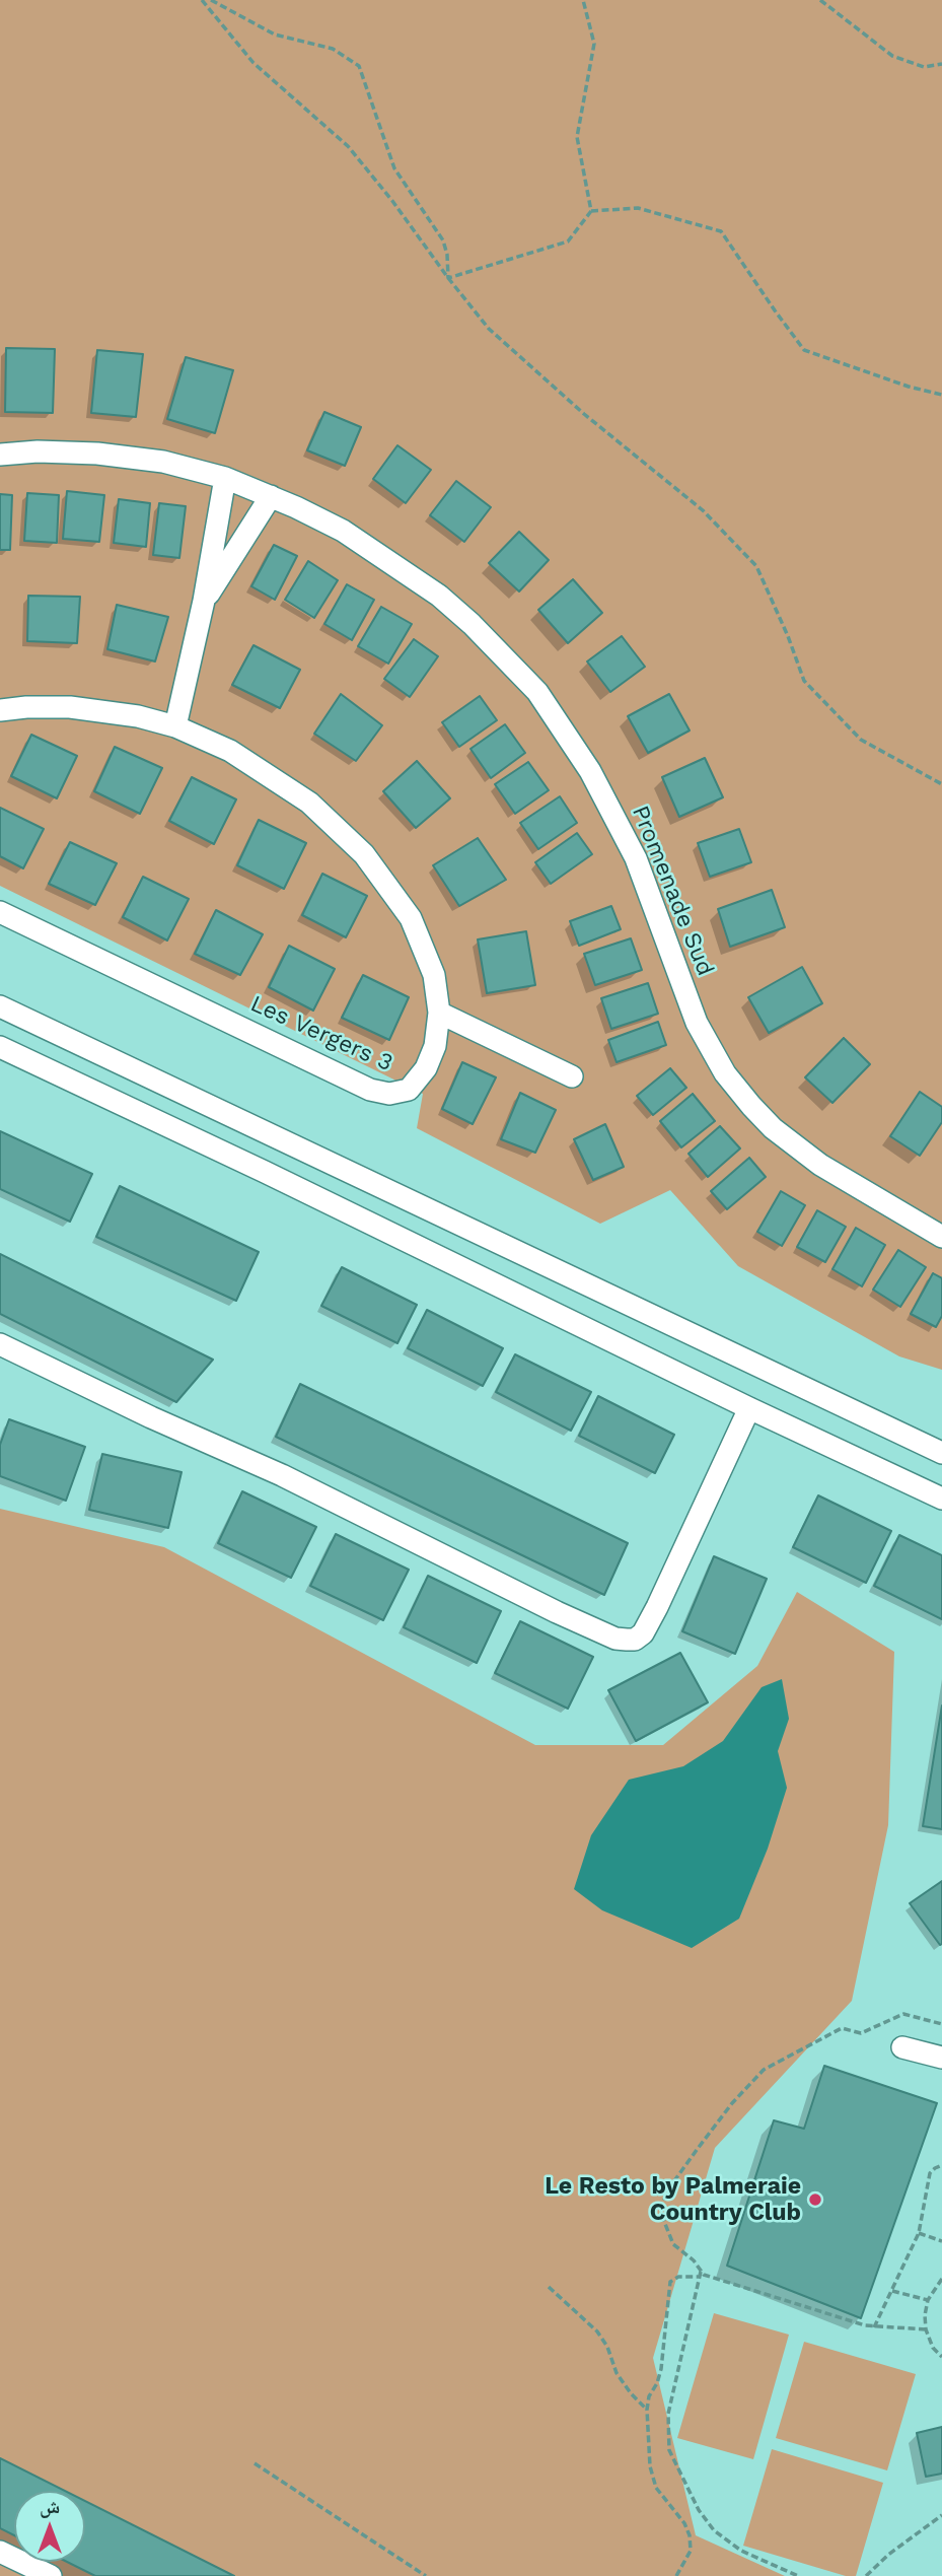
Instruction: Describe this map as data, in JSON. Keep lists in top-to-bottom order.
{
  "streets": {
    "street": ["Promenade Sud", "Les Vergers 3"]
  },
  "places": ["Le Resto by Palmeraie Country Club"],
  "north": "top"
}
